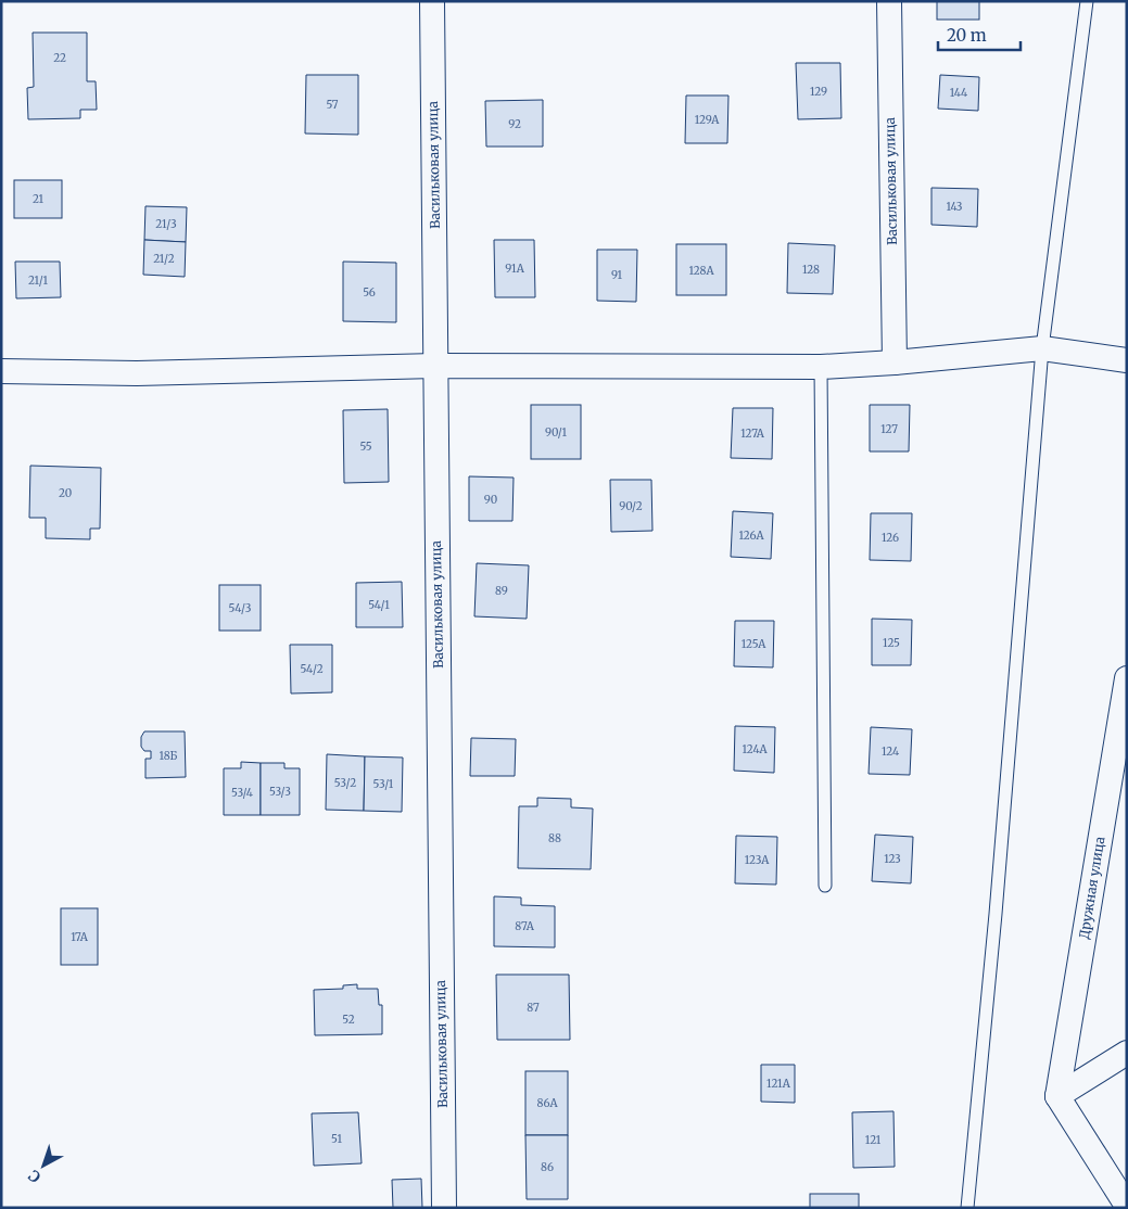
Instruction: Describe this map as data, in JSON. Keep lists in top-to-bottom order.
{
  "streets": {
    "street": ["Васильковая улица", "Дружная улица"]
  },
  "house_numbers": [
    "22",
    "129",
    "144",
    "57",
    "129А",
    "92",
    "21",
    "143",
    "21/3",
    "21/2",
    "91А",
    "128",
    "128А",
    "91",
    "21/1",
    "56",
    "127",
    "90/1",
    "127А",
    "55",
    "20",
    "90",
    "90/2",
    "126А",
    "126",
    "89",
    "54/1",
    "54/3",
    "125",
    "125А",
    "54/2",
    "124А",
    "124",
    "18Б",
    "53/2",
    "53/1",
    "53/3",
    "53/4",
    "88",
    "123",
    "123А",
    "87А",
    "17А",
    "87",
    "52",
    "121А",
    "86А",
    "51",
    "121",
    "86"
  ],
  "scale_bar": "20 m",
  "north": "bottom left"
}
